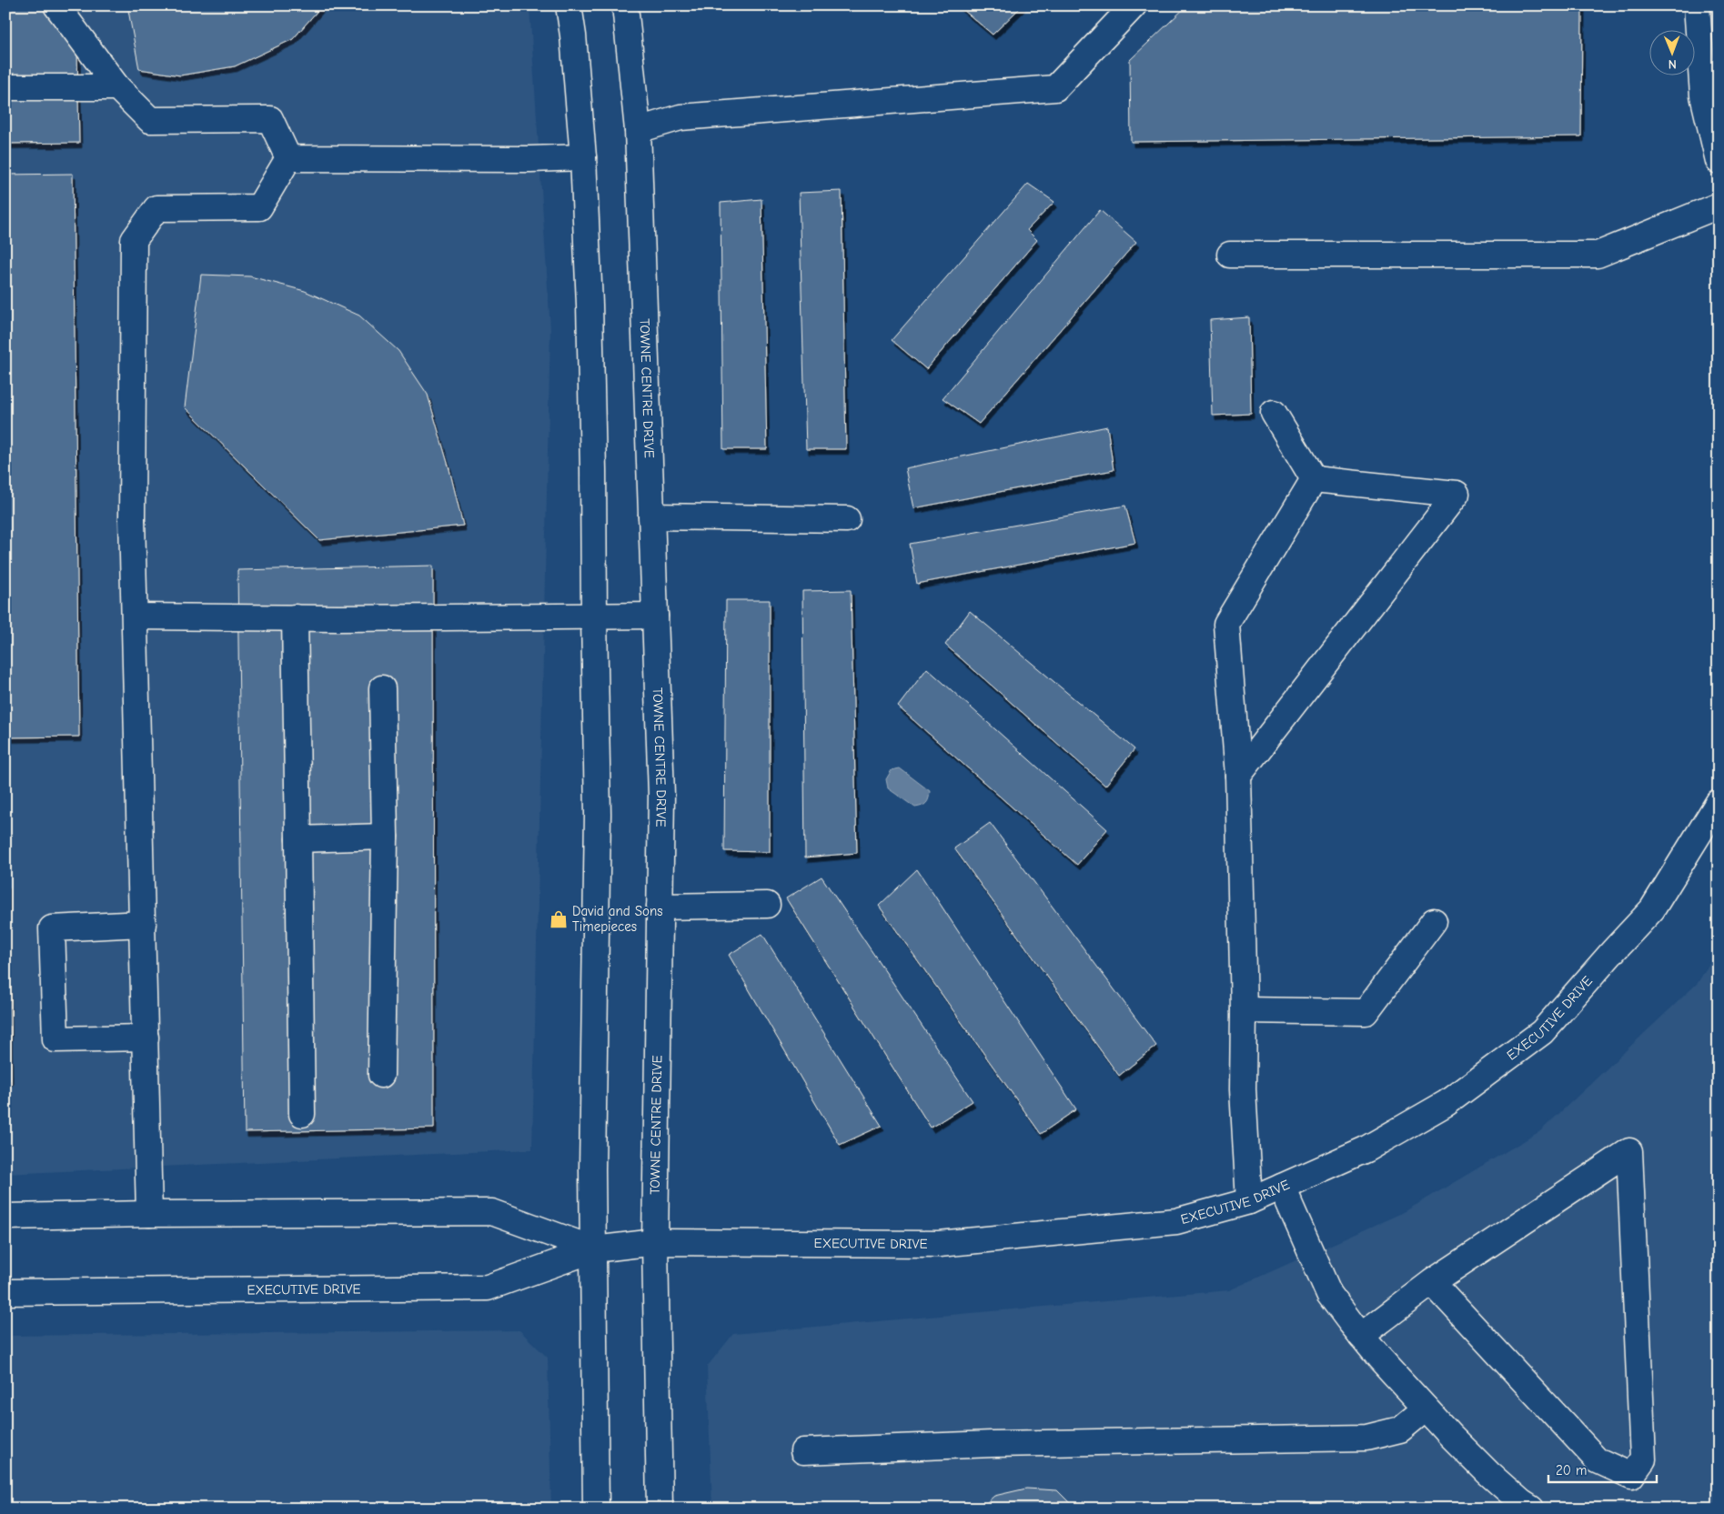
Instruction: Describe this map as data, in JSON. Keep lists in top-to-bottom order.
{
  "streets": {
    "main road": ["TOWNE CENTRE DRIVE", "EXECUTIVE DRIVE"]
  },
  "crossings": [
    ["TOWNE CENTRE DRIVE", "EXECUTIVE DRIVE"]
  ],
  "places": {
    "shop": ["David and Sons Timepieces"]
  },
  "scale_bar": "20 m",
  "north": "bottom"
}
